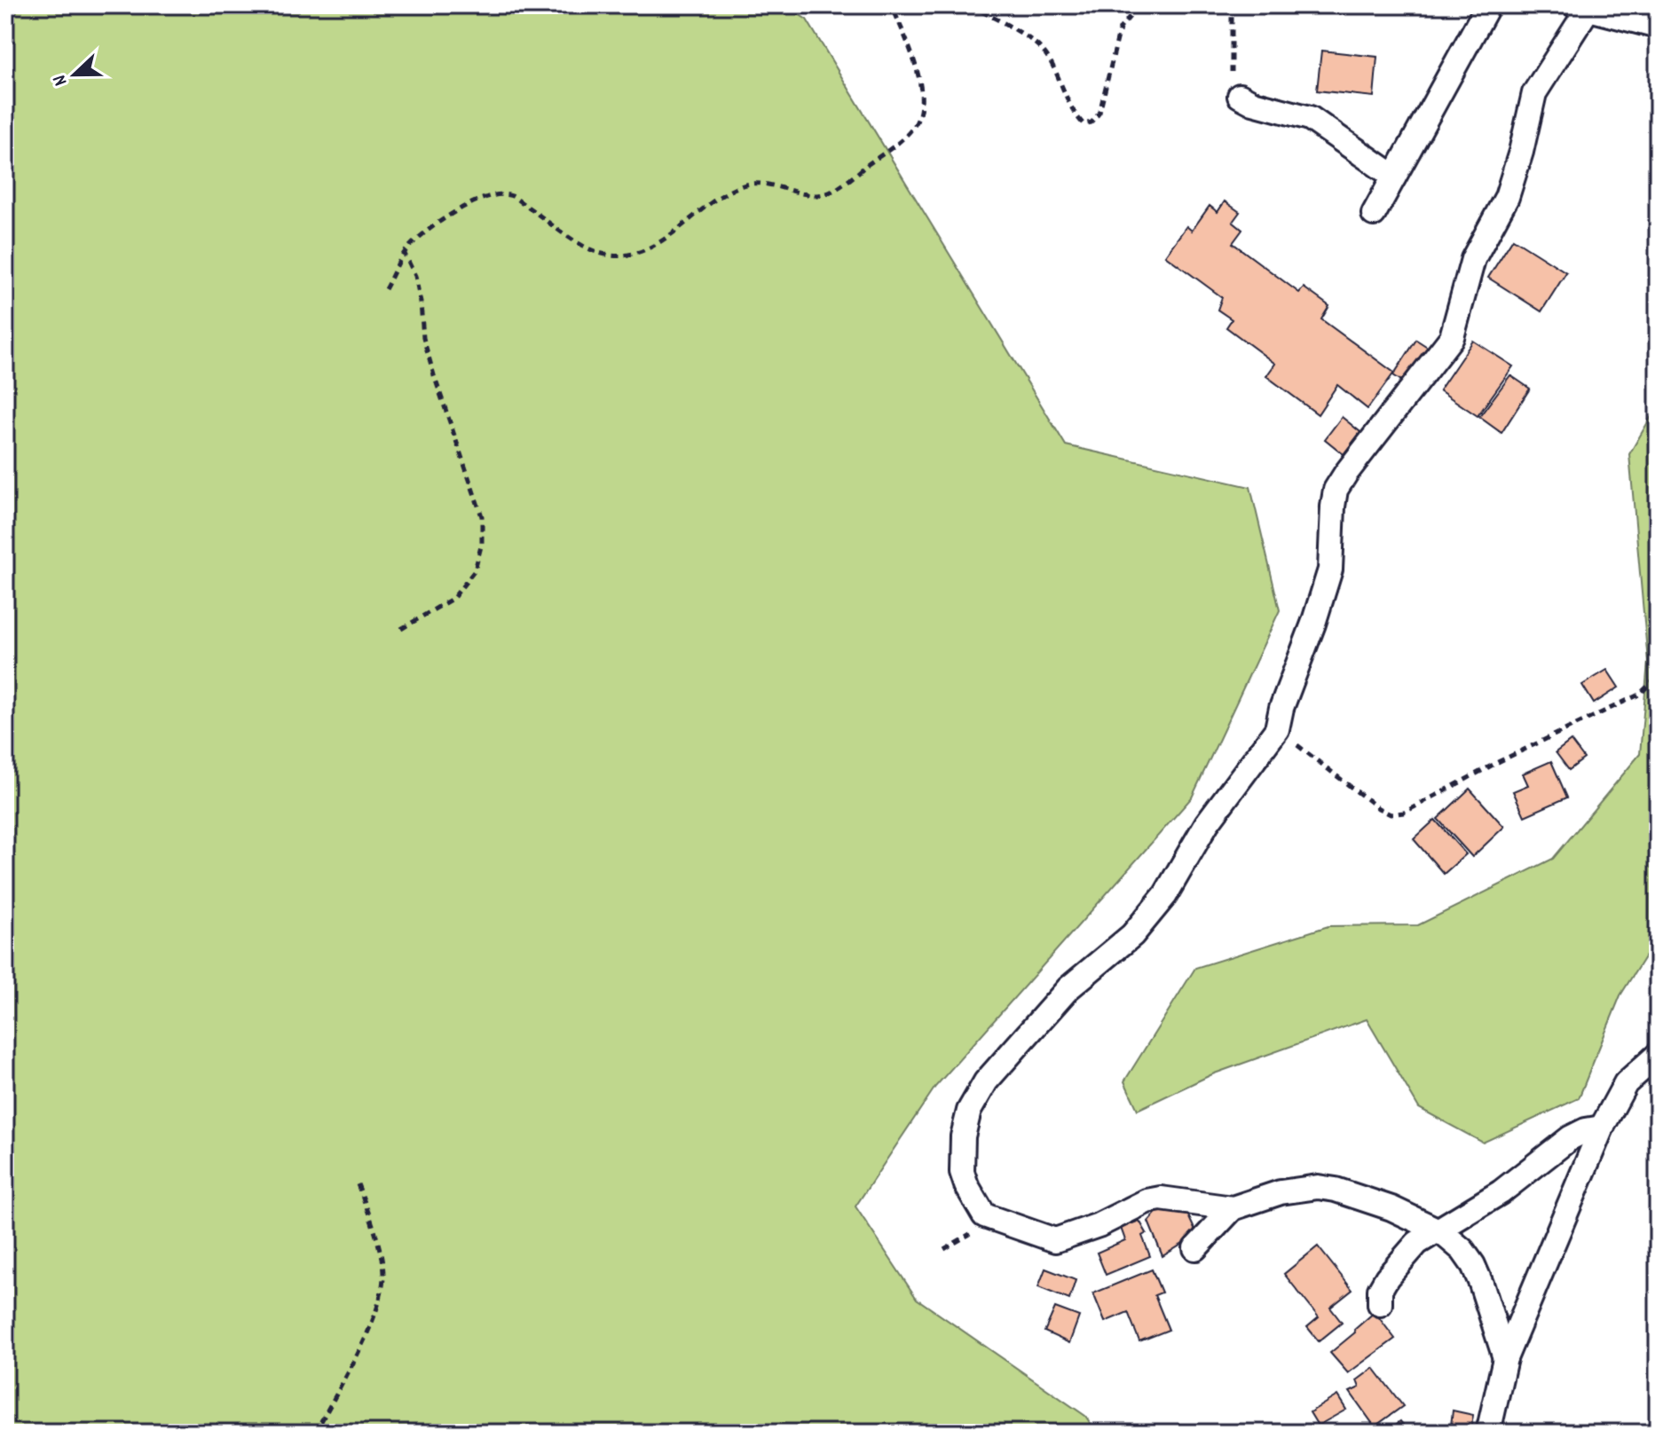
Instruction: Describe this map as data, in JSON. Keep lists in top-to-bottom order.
{
  "north": "left"
}
